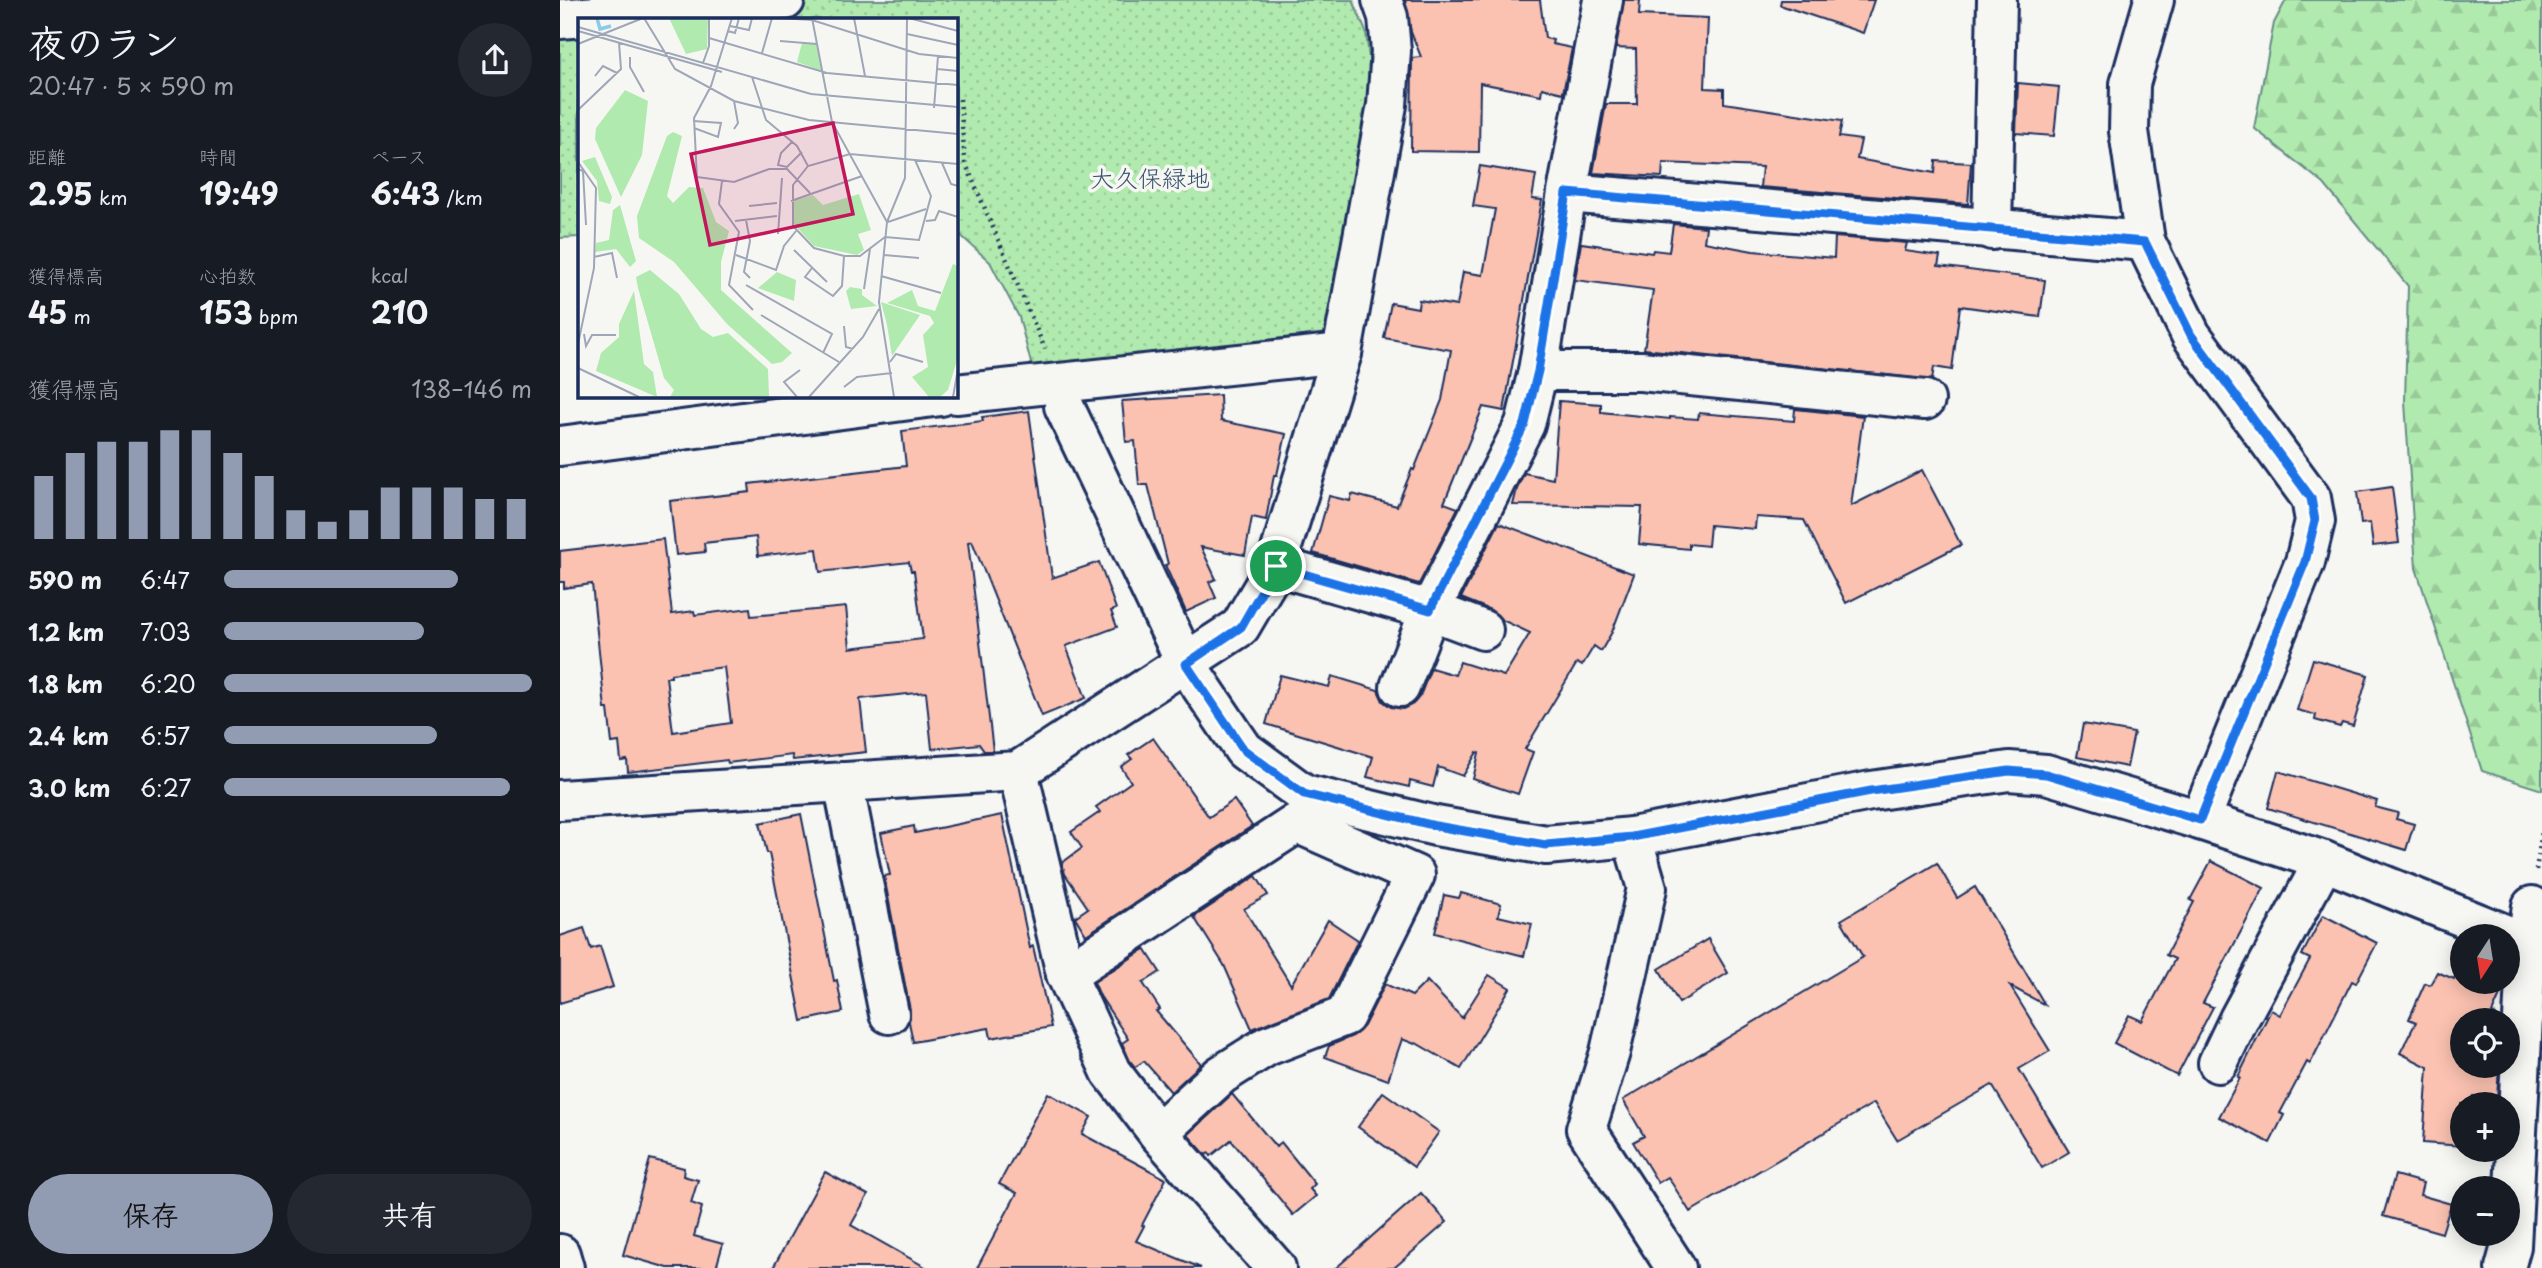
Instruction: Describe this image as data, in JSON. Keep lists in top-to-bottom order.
{
  "parks": ["大久保緑地"],
  "north": "bottom",
  "page": {
    "heading": ["夜のラン", "20:47 · 5 × 590 m"],
    "stats": [
      ["距離", "2.95 km"],
      ["時間", "19:49"],
      ["ペース", "6:43 /km"],
      ["獲得標高", "45 m"],
      ["心拍数", "153 bpm"],
      ["kcal", "210"]
    ],
    "chart": ["獲得標高", "138–146 m"],
    "list": [
      {
        "name": "590 m",
        "note": "6:47"
      },
      {
        "name": "1.2 km",
        "note": "7:03"
      },
      {
        "name": "1.8 km",
        "note": "6:20"
      },
      {
        "name": "2.4 km",
        "note": "6:57"
      },
      {
        "name": "3.0 km",
        "note": "6:27"
      }
    ],
    "map_buttons": ["+", "−"],
    "buttons": ["保存", "共有"]
  }
}
